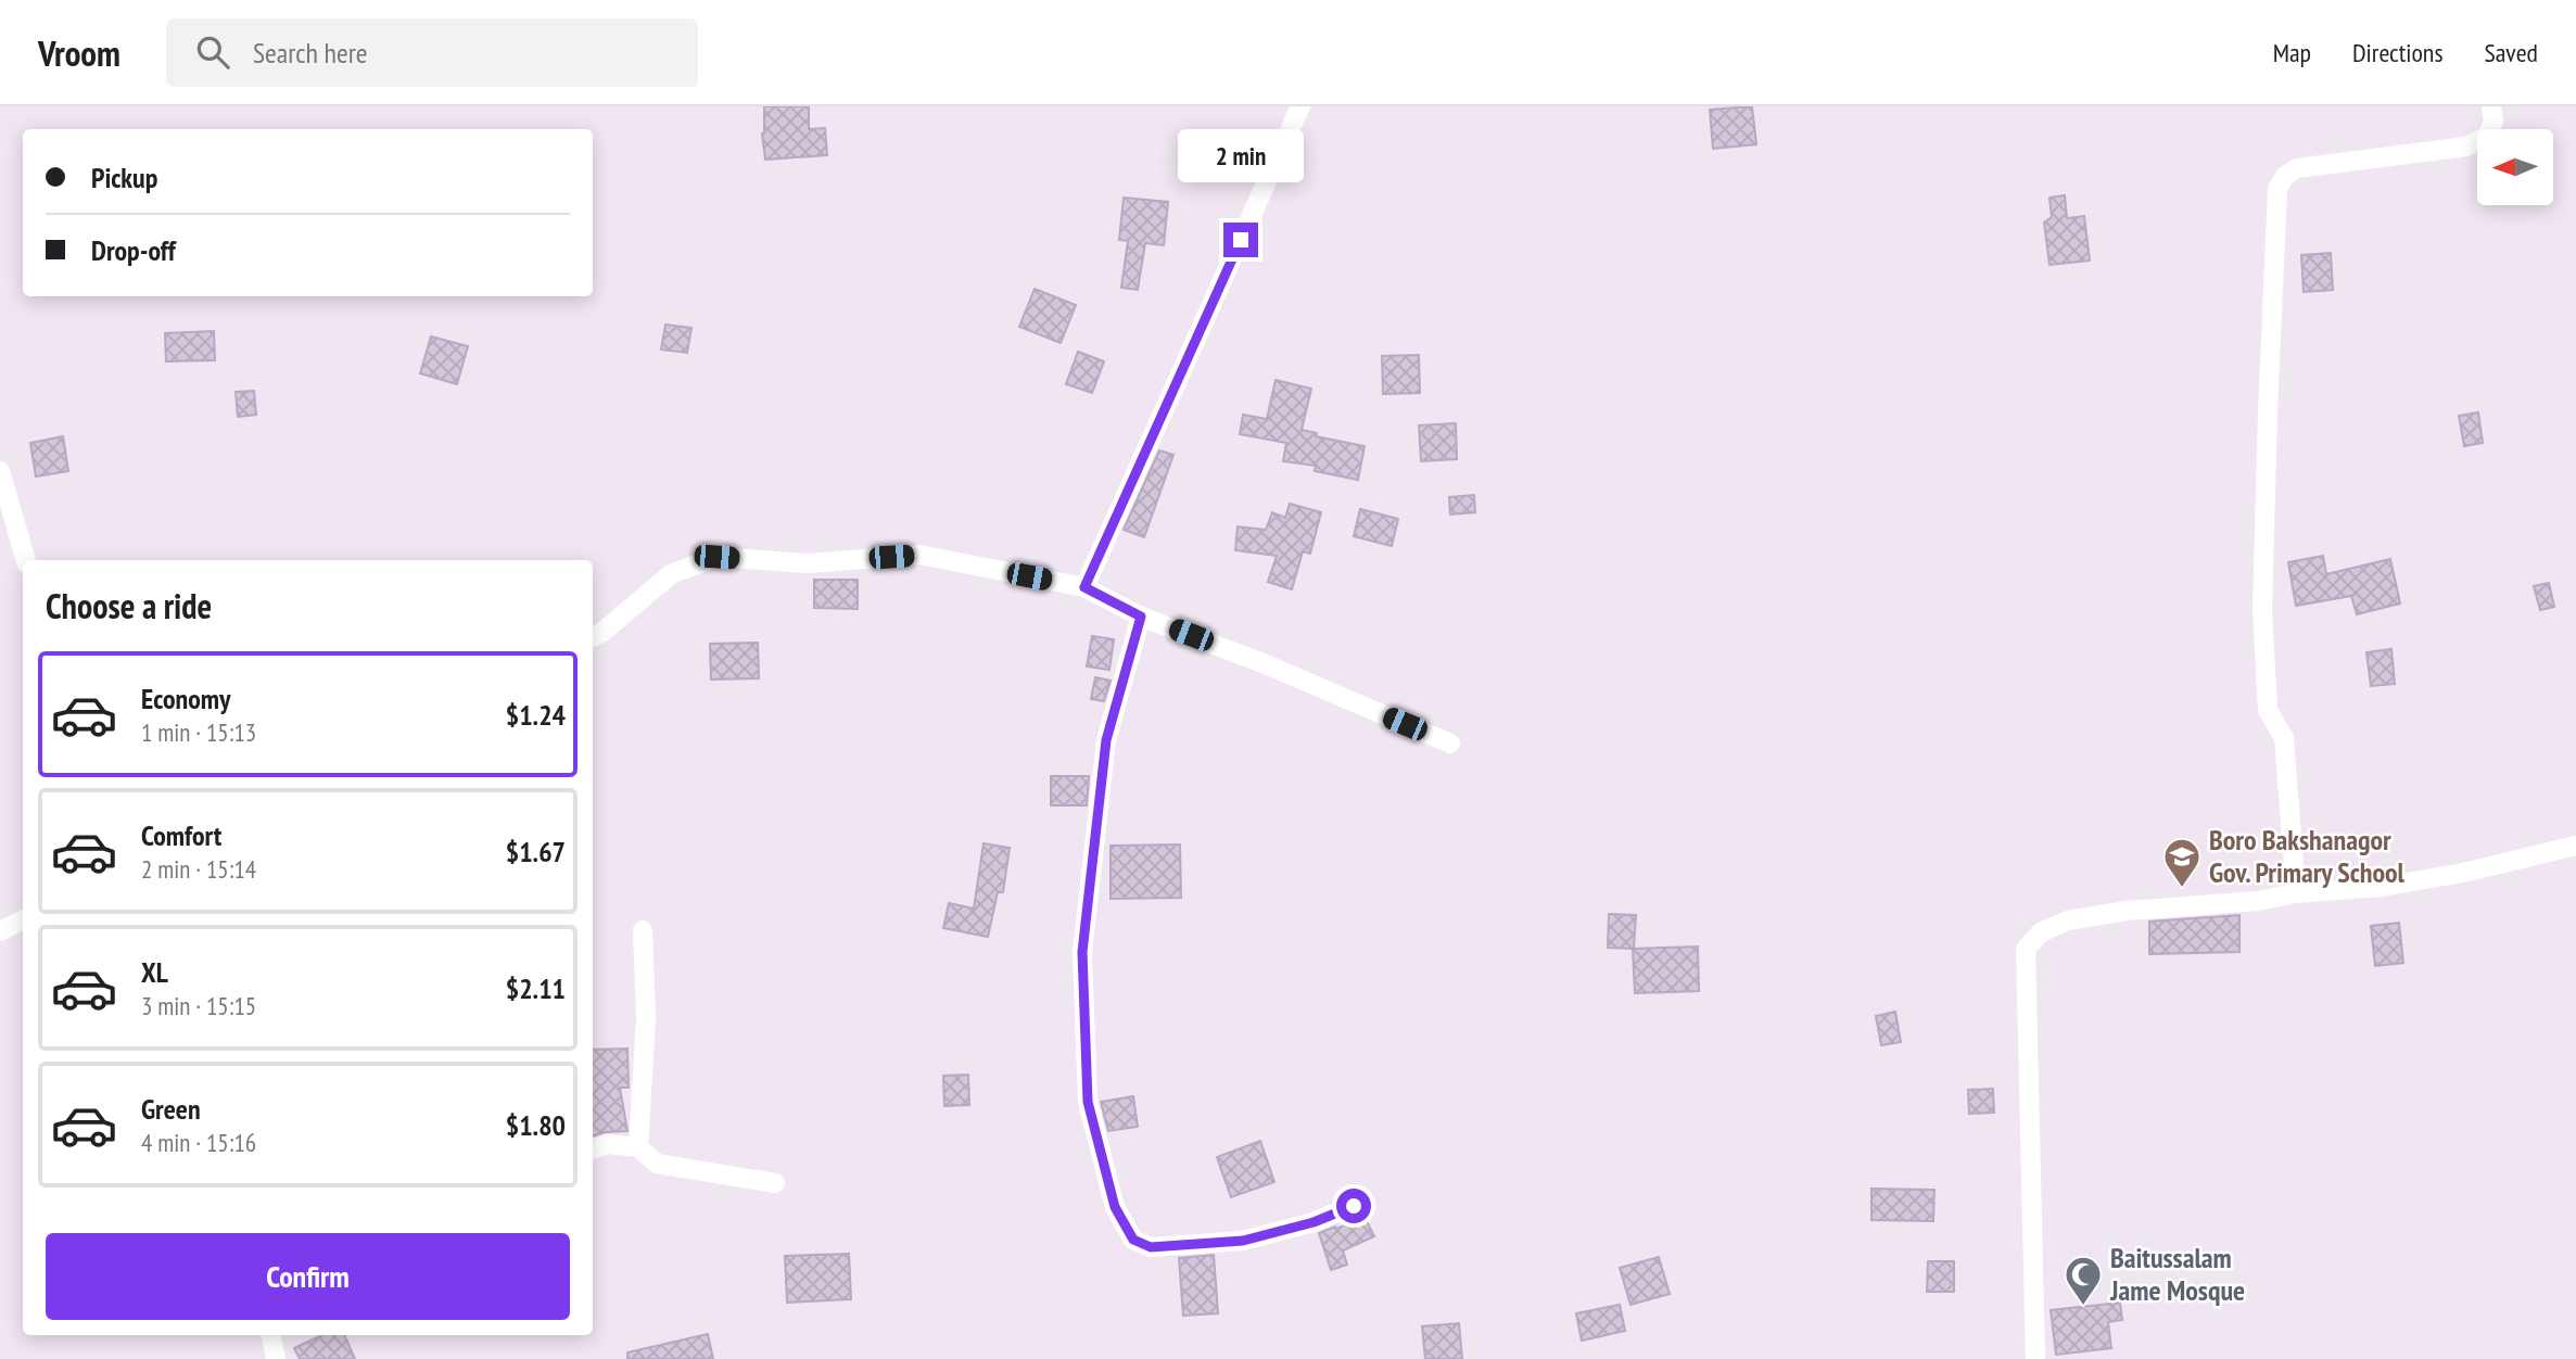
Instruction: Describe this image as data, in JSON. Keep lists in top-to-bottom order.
{
  "places": {
    "school or university": ["Boro Bakshanagor Gov. Primary School"],
    "mosque": ["Baitussalam Jame Mosque"]
  },
  "north": "left",
  "page": {
    "header": "Vroom",
    "search": "Search here",
    "nav": ["Map", "Directions", "Saved"],
    "bubble": "2 min",
    "banner": ["Pickup", "Drop-off"],
    "heading": "Choose a ride",
    "list": [
      {
        "name": "Economy",
        "note": "1 min · 15:13",
        "value": "$1.24"
      },
      {
        "name": "Comfort",
        "note": "2 min · 15:14",
        "value": "$1.67"
      },
      {
        "name": "XL",
        "note": "3 min · 15:15",
        "value": "$2.11"
      },
      {
        "name": "Green",
        "note": "4 min · 15:16",
        "value": "$1.80"
      }
    ],
    "buttons": "Confirm"
  }
}
